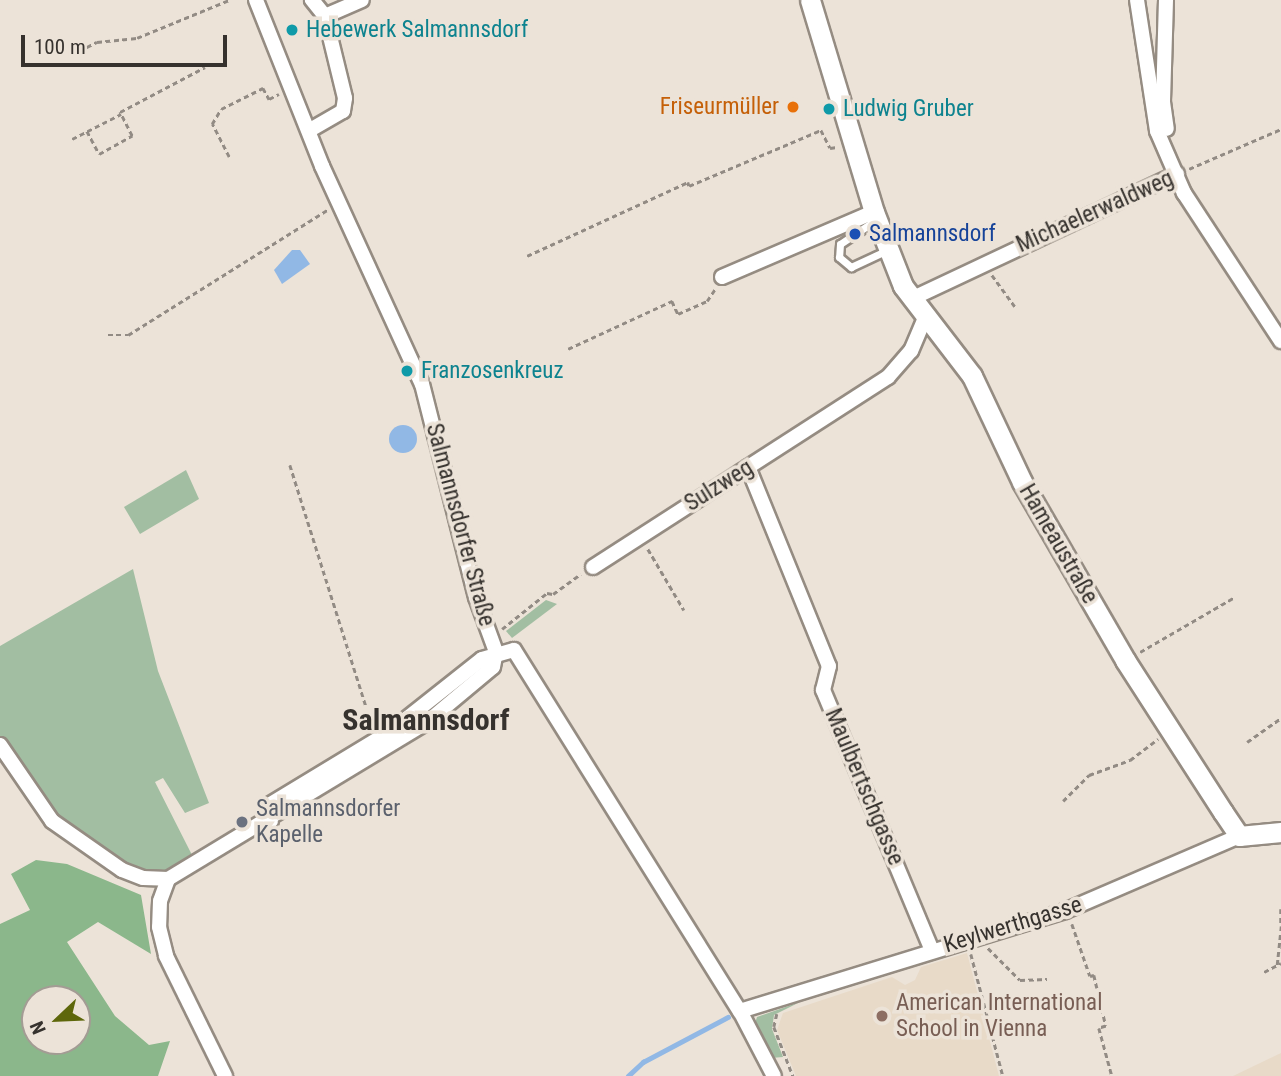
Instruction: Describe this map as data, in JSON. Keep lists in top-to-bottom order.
{
  "streets": {
    "main road": ["Hameaustraße", "Keylwerthgasse"],
    "street": [
      "Michaelerwaldweg",
      "Sulzweg",
      "Salmannsdorfer Straße",
      "Maulbertschgasse"
    ]
  },
  "crossings": [
    ["Michaelerwaldweg", "Hameaustraße"],
    ["Sulzweg", "Hameaustraße"],
    ["Sulzweg", "Maulbertschgasse"],
    ["Salmannsdorfer Straße", "Keylwerthgasse"],
    ["Hameaustraße", "Keylwerthgasse"],
    ["Maulbertschgasse", "Keylwerthgasse"]
  ],
  "districts": ["Salmannsdorf"],
  "places": [
    "Hebewerk Salmannsdorf",
    "Friseurmüller",
    "Ludwig Gruber",
    "Salmannsdorf",
    "Franzosenkreuz",
    "Salmannsdorfer Kapelle",
    "American International School in Vienna"
  ],
  "scale_bar": "100 m",
  "north": "bottom left"
}
